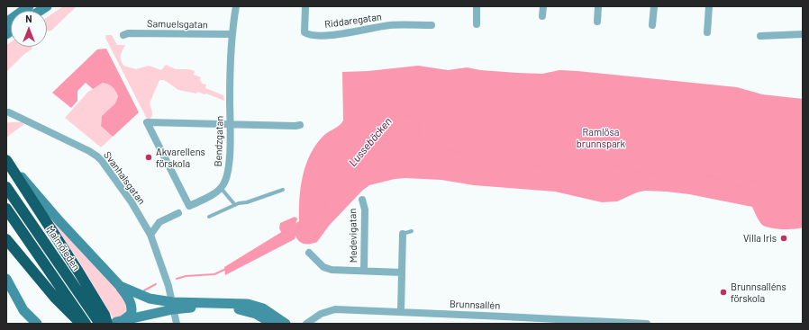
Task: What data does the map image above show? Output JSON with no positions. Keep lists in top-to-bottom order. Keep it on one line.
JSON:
{"streets":{"highway":["Malmöleden"],"street":["Riddaregatan","Samuelsgatan","Bendzgatan","Svanhalsgatan","Medevigatan","Brunnsallén"]},"crossings":[["Samuelsgatan","Bendzgatan"]],"water":["Lussebäcken"],"parks":["Ramlösa brunnspark"],"places":["Akvarellens förskola","Villa Iris","Brunnsalléns förskola"],"north":"top"}
